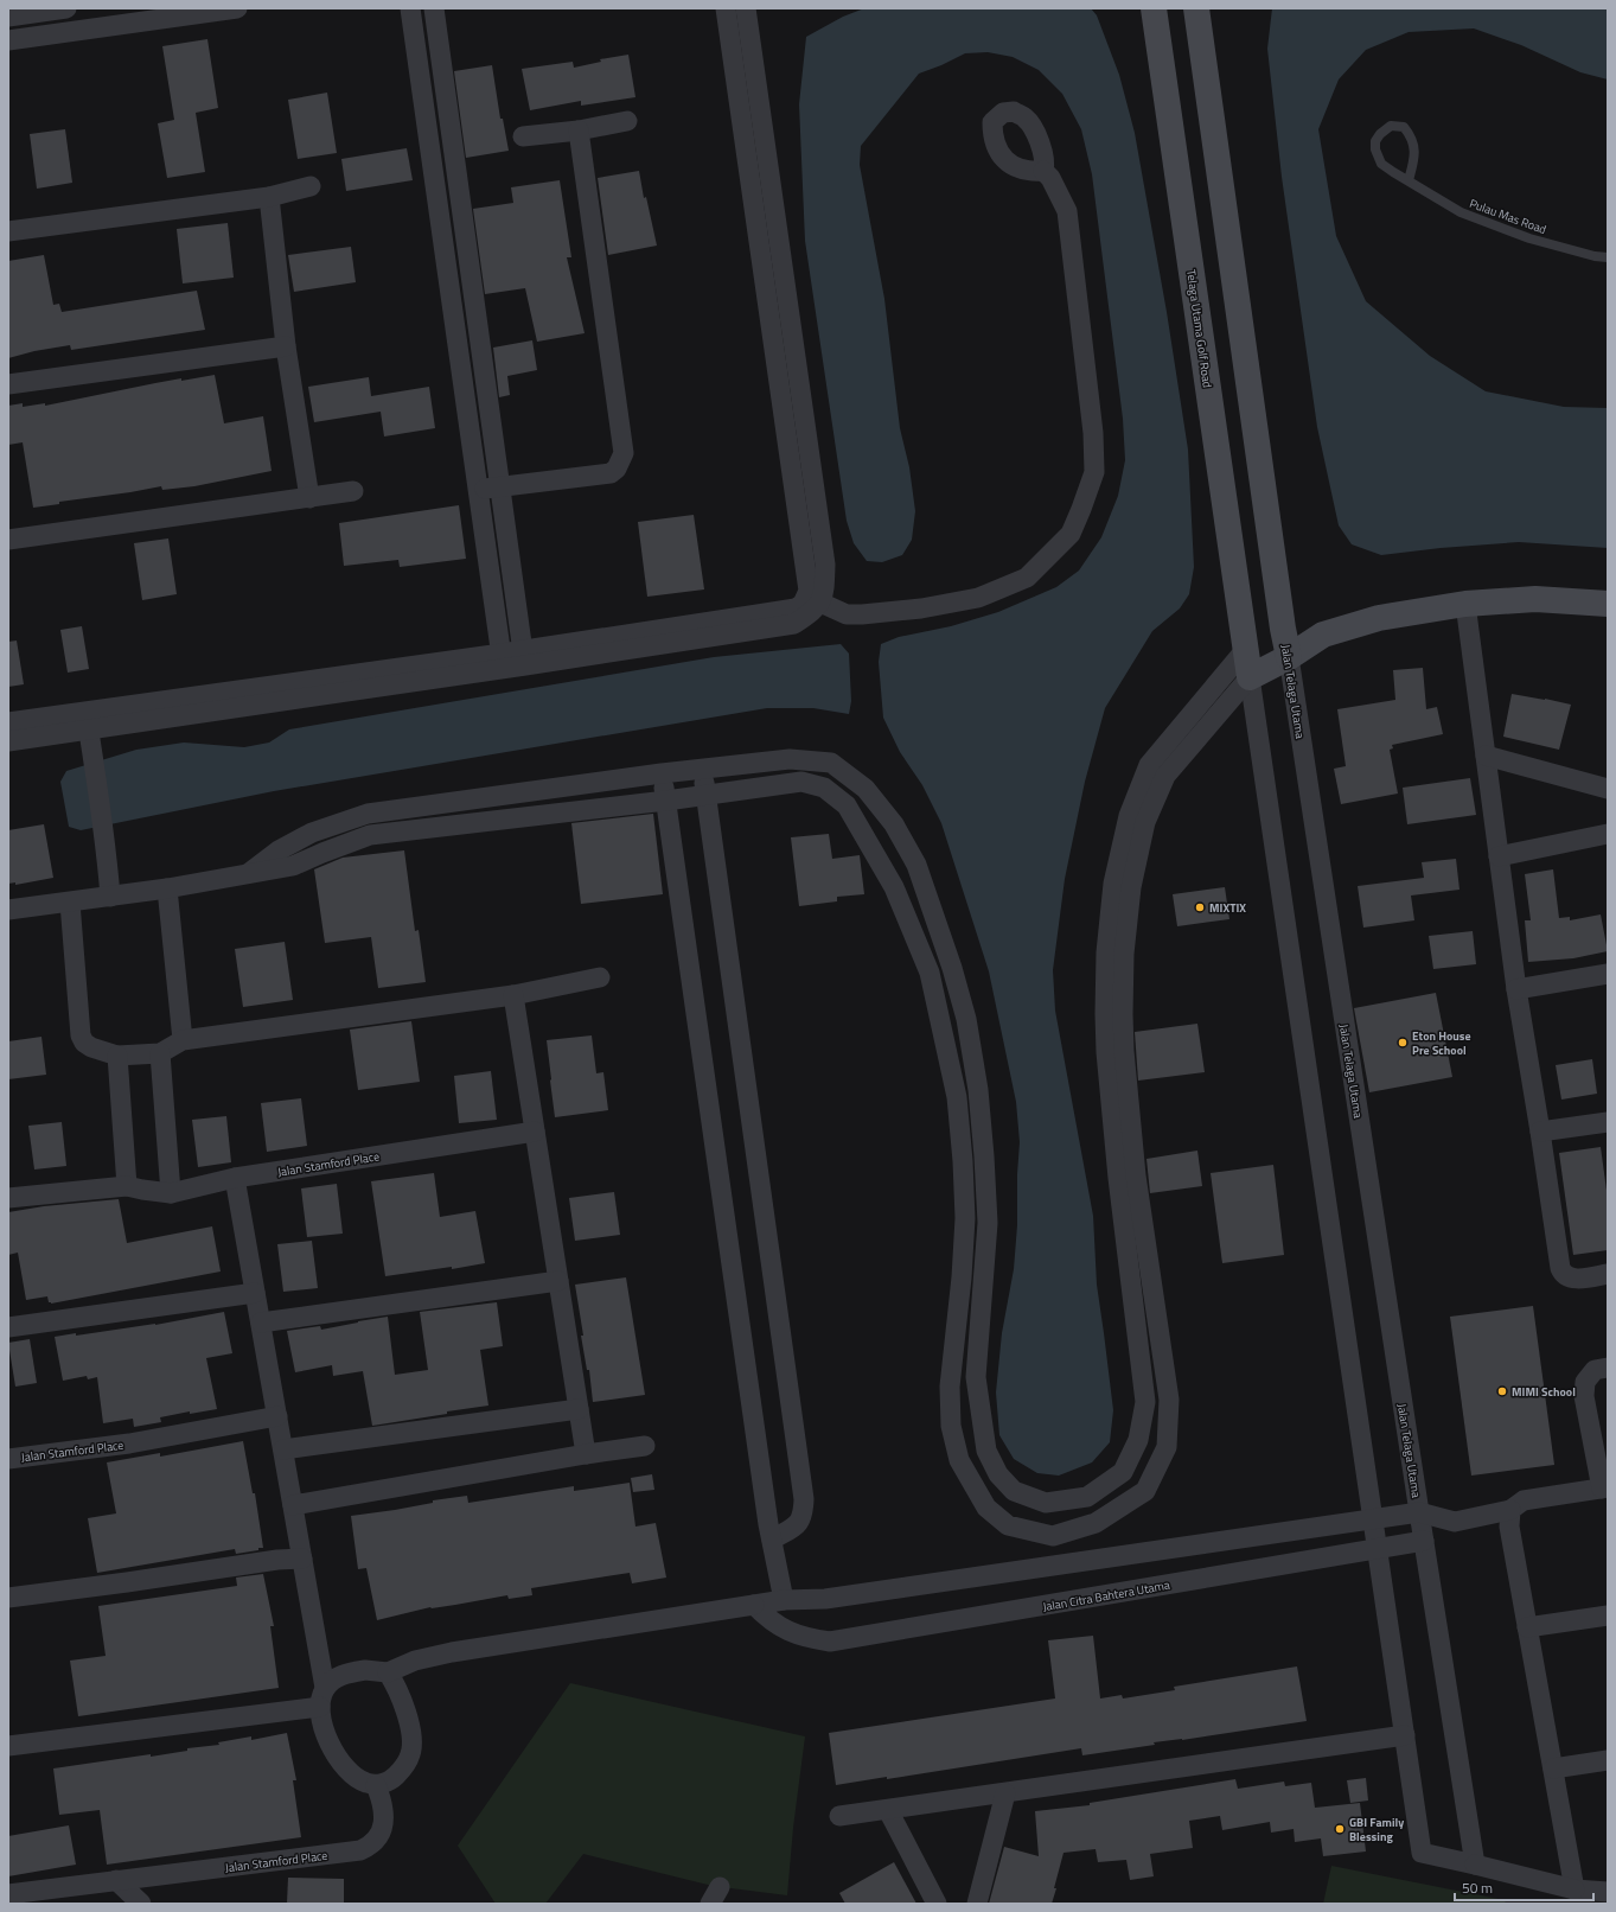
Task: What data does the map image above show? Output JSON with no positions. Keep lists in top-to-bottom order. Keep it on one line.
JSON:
{"streets":{"main road":["Telaga Utama Golf Road","Jalan Telaga Utama"],"street":["Jalan Stamford Place","Jalan Citra Bahtera Utama"],"lane":["Pulau Mas Road"]},"crossings":[["Jalan Telaga Utama","Jalan Citra Bahtera Utama"]],"places":["MIXTIX","Eton House Pre School","MIMI School","GBI Family Blessing"],"scale_bar":"50 m"}
